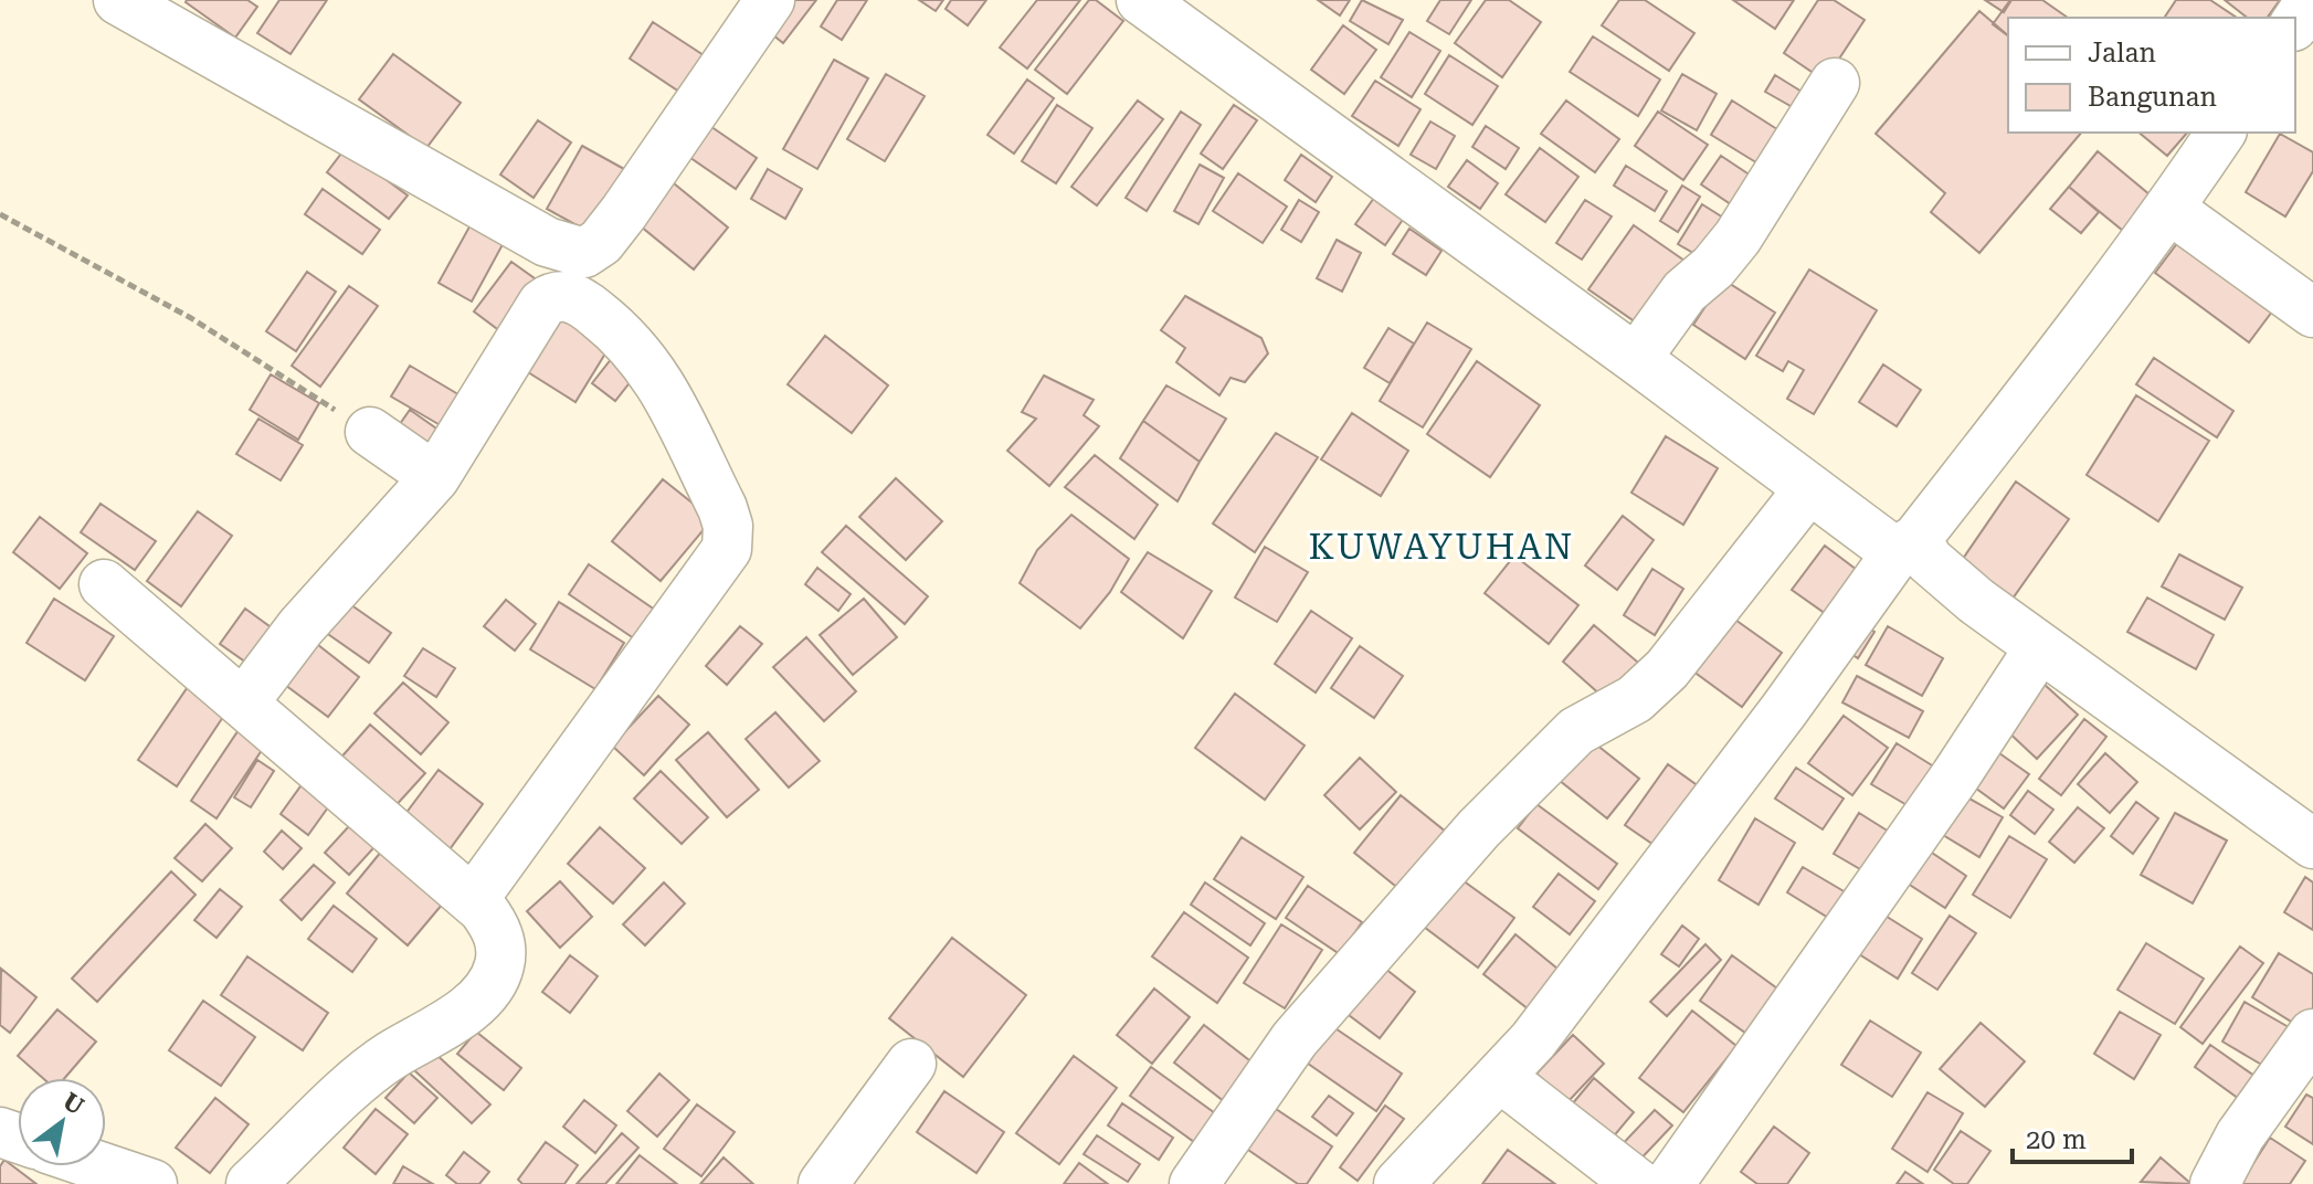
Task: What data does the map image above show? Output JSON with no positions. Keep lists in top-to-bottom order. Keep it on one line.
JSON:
{"districts":["KUWAYUHAN"],"legend":["Jalan","Bangunan"],"scale_bar":"20 m","north":"top right"}
